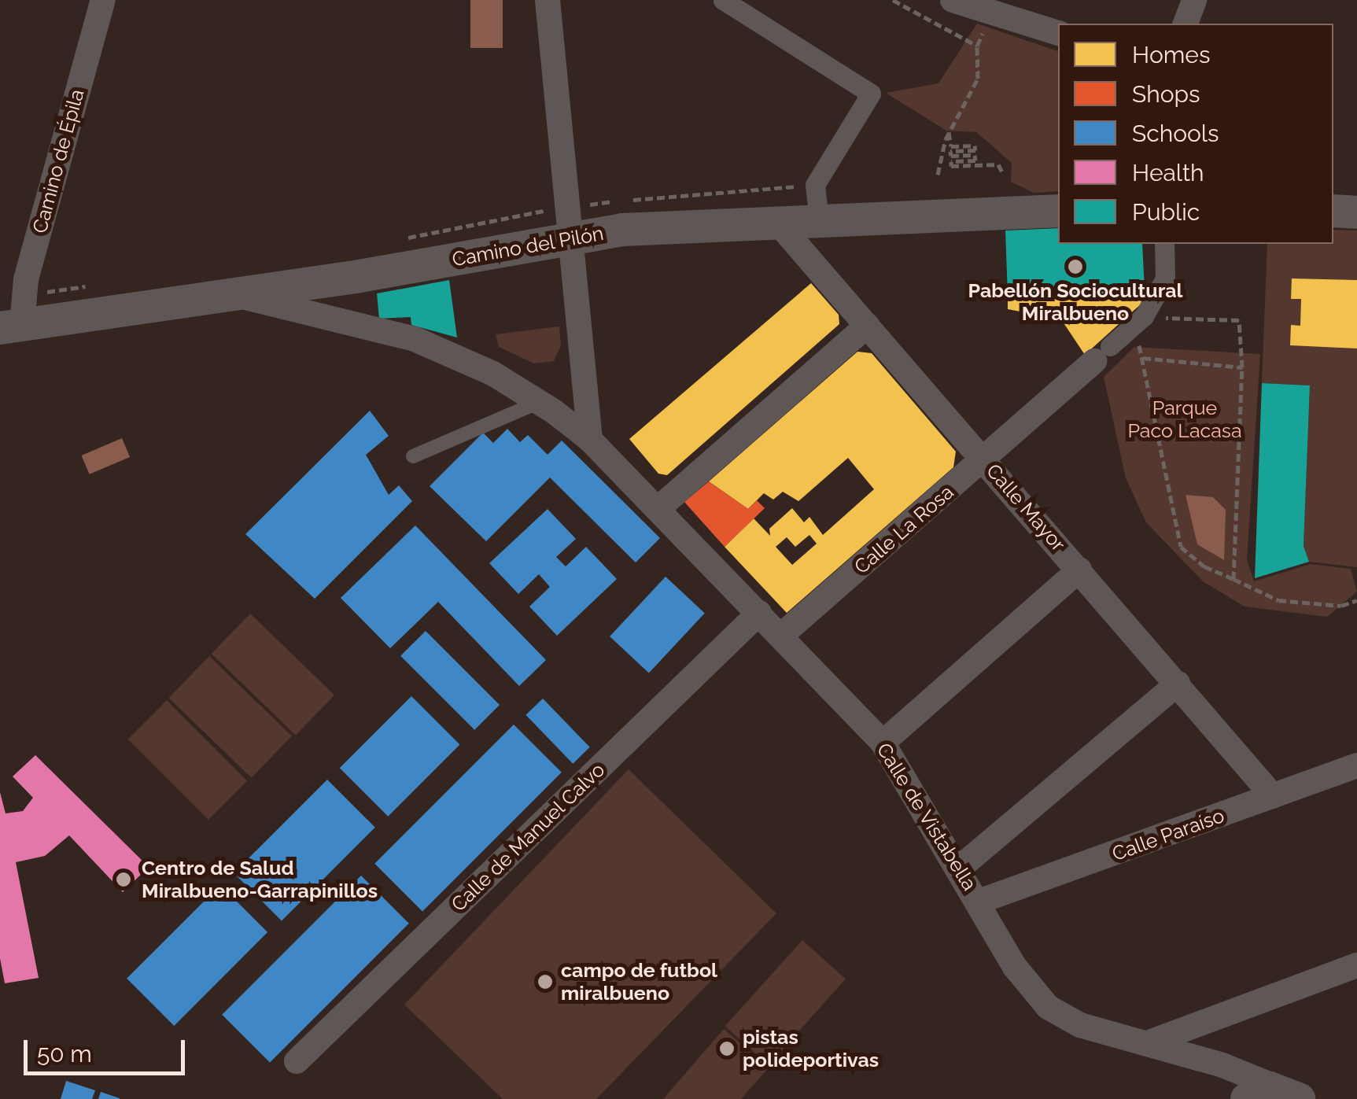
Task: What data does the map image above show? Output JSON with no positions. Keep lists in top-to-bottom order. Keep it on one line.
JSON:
{"streets":{"street":["Camino de Épila","Camino del Pilón","Calle Mayor","Calle La Rosa","Calle de Vistabella","Calle Paraíso","Calle de Manuel Calvo"]},"crossings":[["Camino de Épila","Camino del Pilón"],["Camino del Pilón","Calle Mayor"],["Camino del Pilón","Calle de Vistabella"],["Calle Mayor","Calle La Rosa"],["Calle Mayor","Calle Paraíso"],["Calle La Rosa","Calle de Vistabella"],["Calle de Vistabella","Calle Paraíso"],["Calle de Vistabella","Calle de Manuel Calvo"]],"parks":["Parque Paco Lacasa"],"places":["Pabellón Sociocultural Miralbueno","Centro de Salud Miralbueno-Garrapinillos","campo de futbol miralbueno","pistas polideportivas"],"legend":["Homes","Shops","Schools","Health","Public"],"scale_bar":"50 m"}
